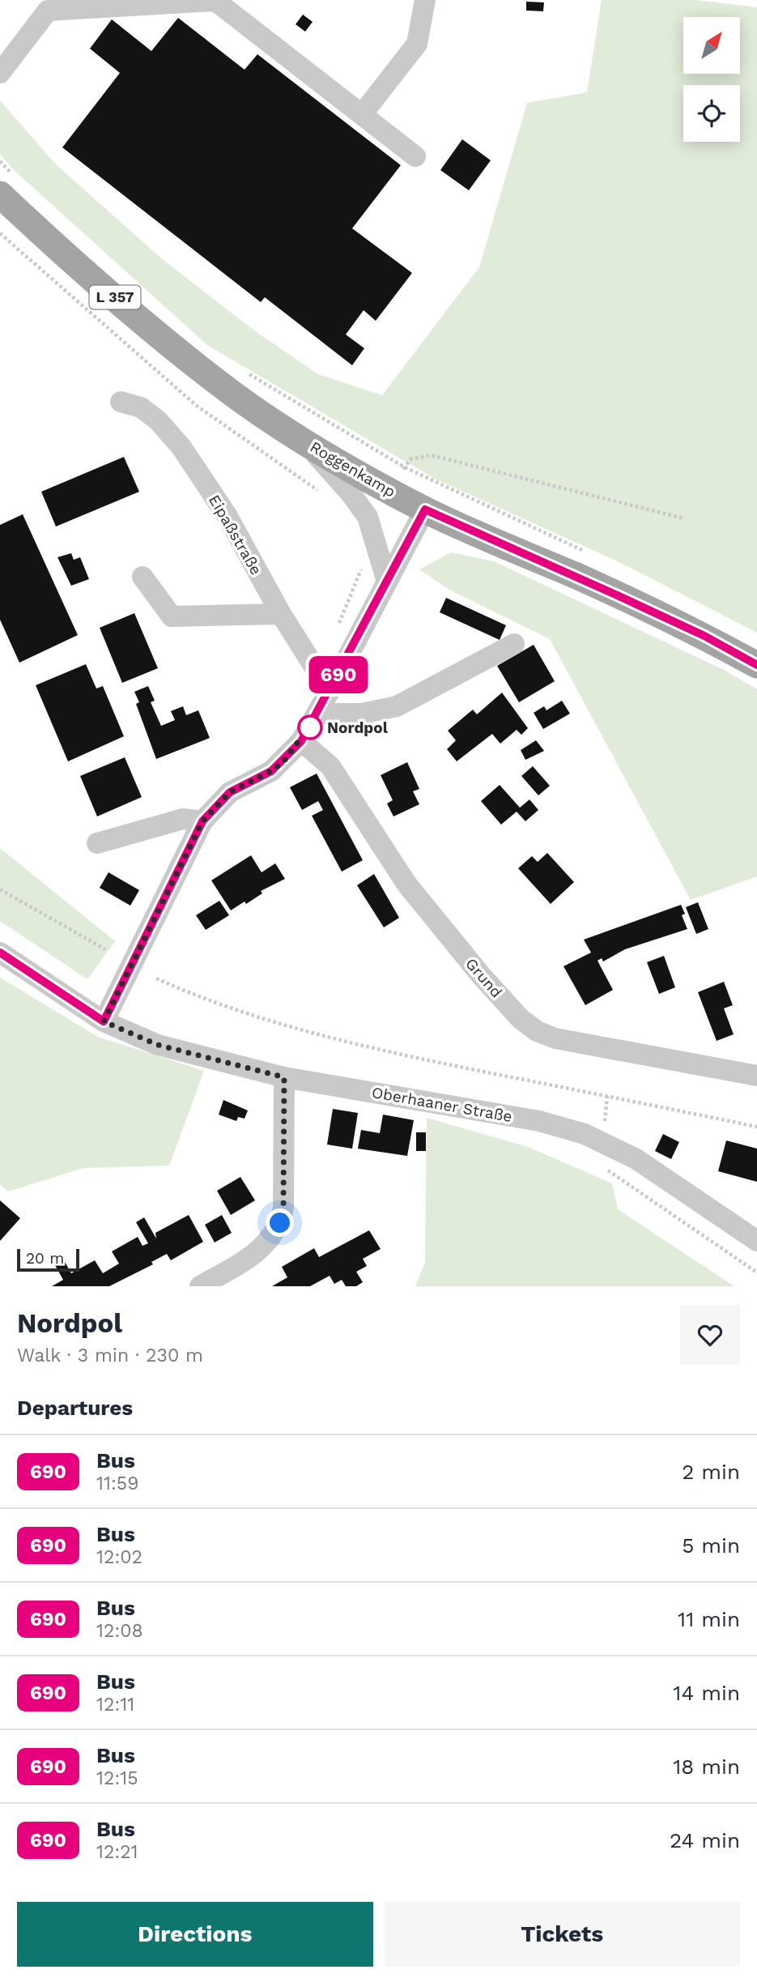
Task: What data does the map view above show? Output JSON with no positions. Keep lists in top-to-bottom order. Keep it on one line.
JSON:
{"streets":{"main road":["L 357","Roggenkamp"],"street":["Eipaßstraße","Grund","Oberhaaner Straße"]},"places":["Nordpol"],"lines":["bus line 690"],"scale_bar":"20 m","north":"top right","page":{"on_map":"690","scale":"20 m","heading":[["Nordpol","Walk · 3 min · 230 m"],"Departures"],"list":[{"mark":"690","name":"Bus","note":"11:59","value":"2 min"},{"mark":"690","name":"Bus","note":"12:02","value":"5 min"},{"mark":"690","name":"Bus","note":"12:08","value":"11 min"},{"mark":"690","name":"Bus","note":"12:11","value":"14 min"},{"mark":"690","name":"Bus","note":"12:15","value":"18 min"},{"mark":"690","name":"Bus","note":"12:21","value":"24 min"}],"buttons":["Directions","Tickets"]}}
